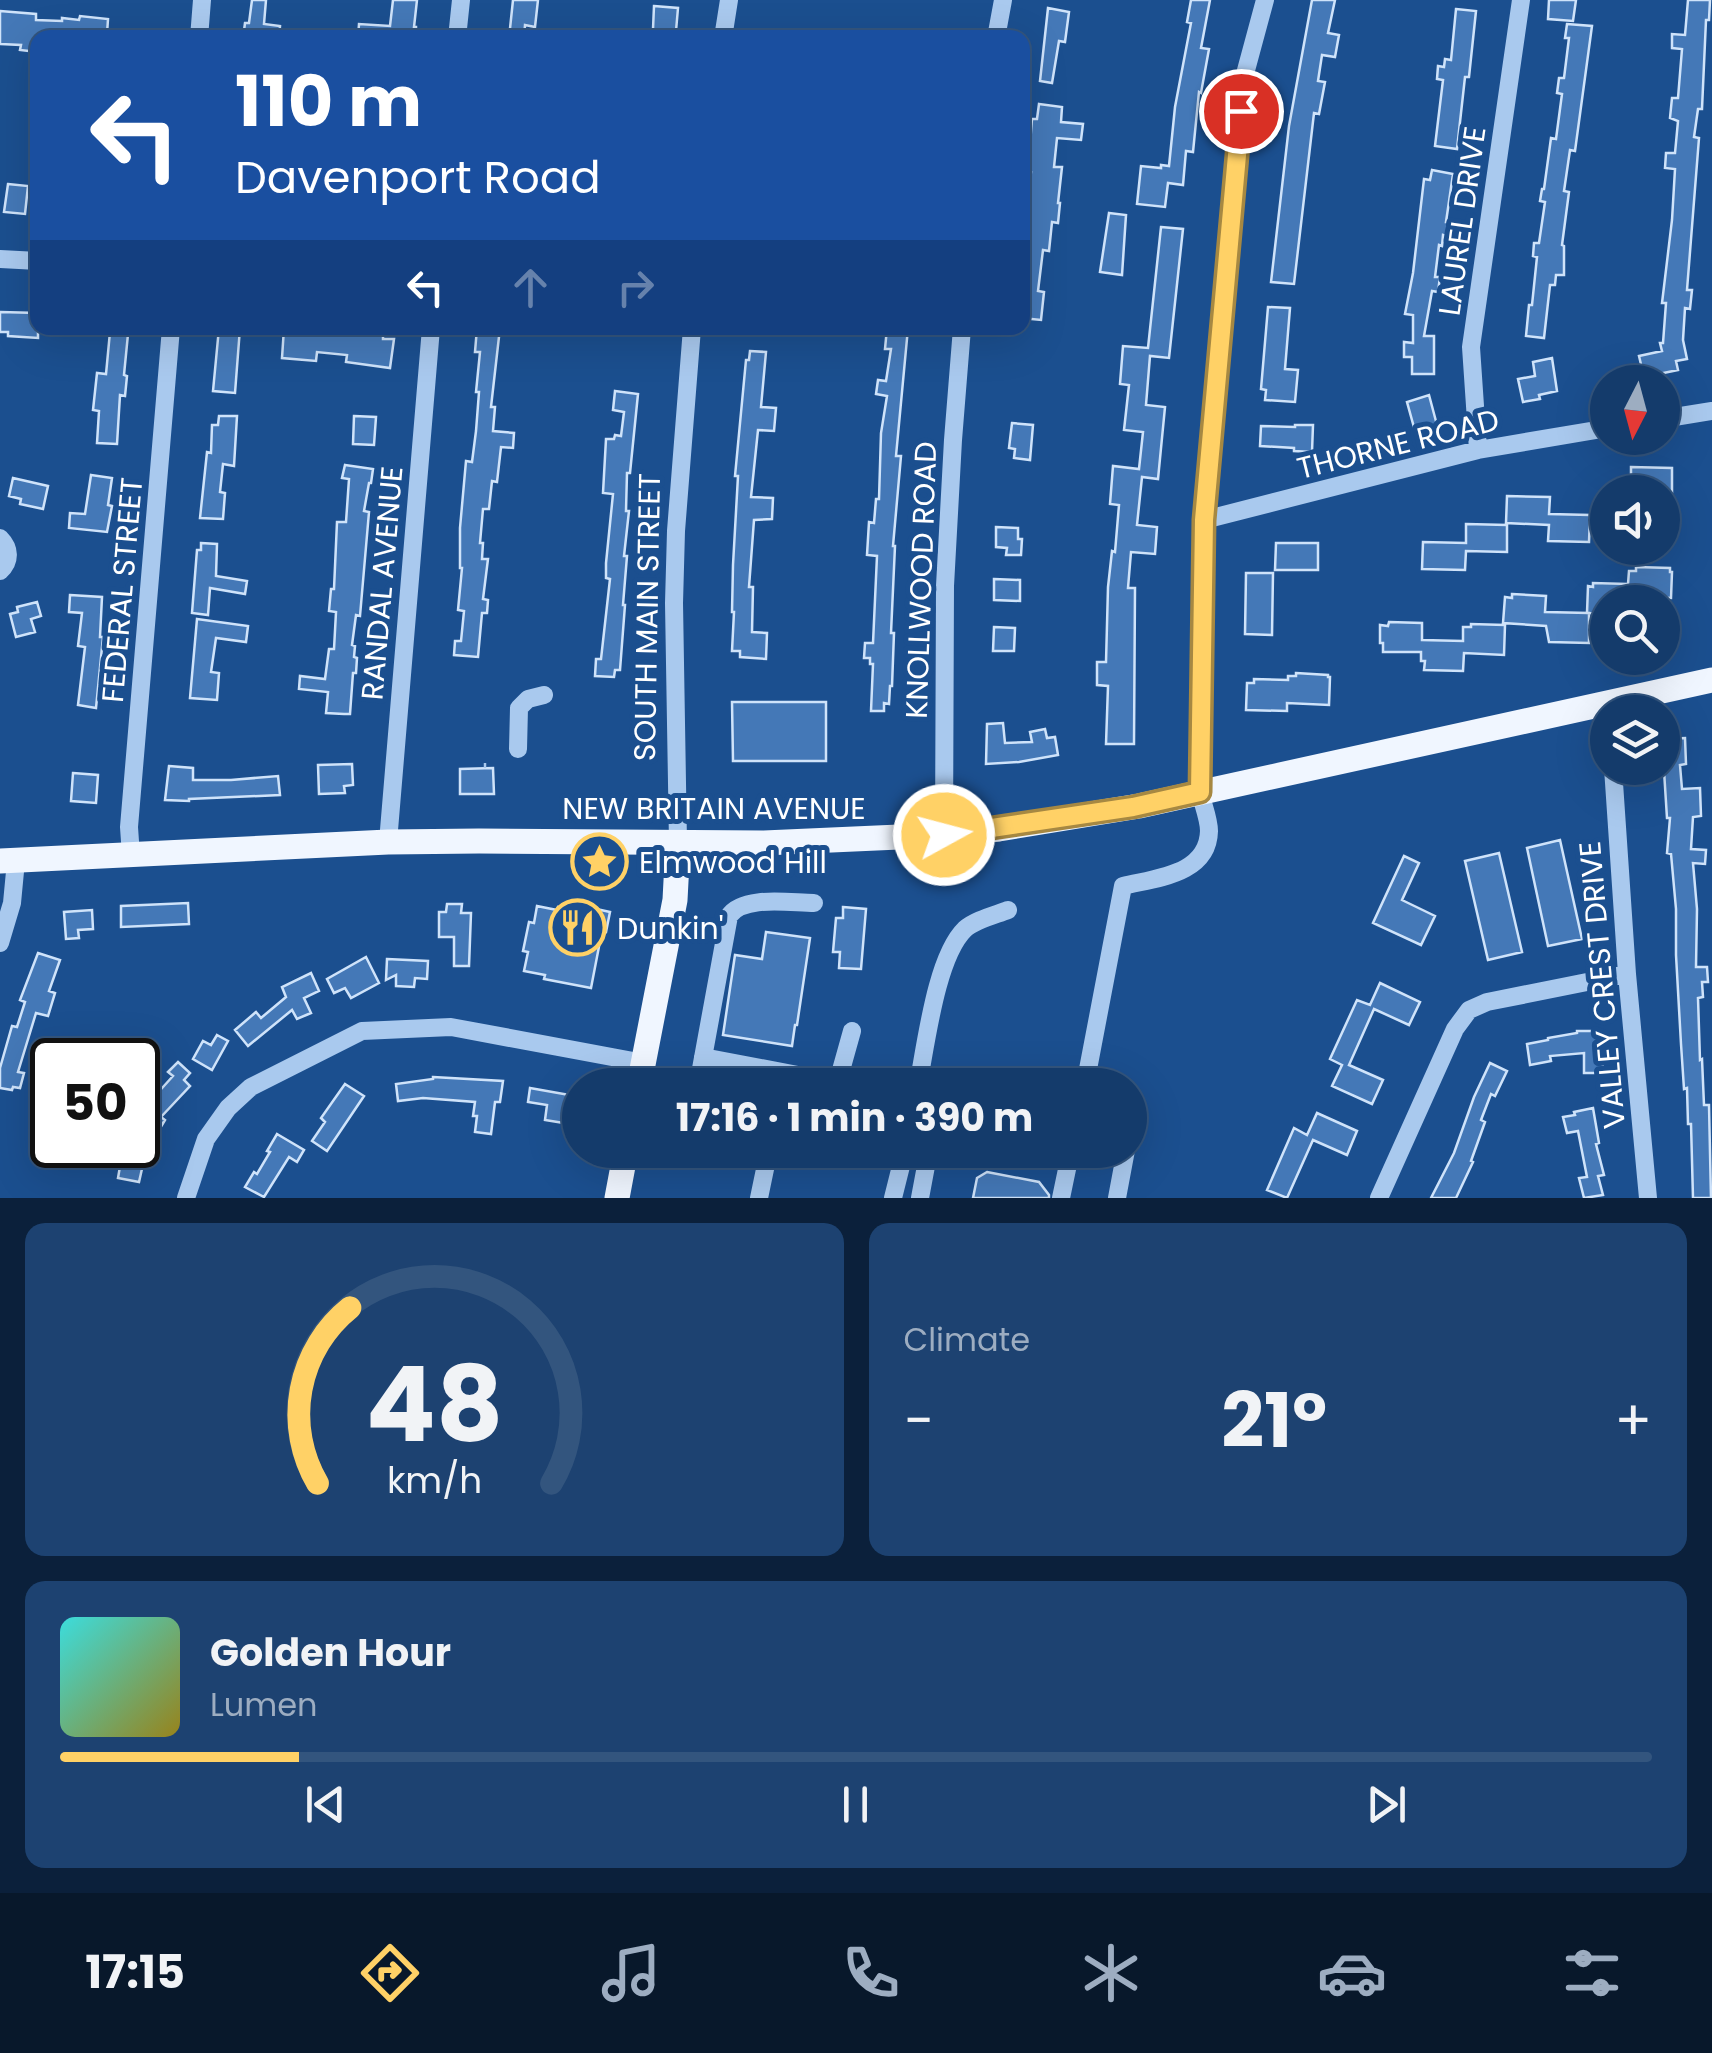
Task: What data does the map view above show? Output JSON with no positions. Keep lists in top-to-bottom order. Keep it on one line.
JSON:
{"streets":{"main road":["SOUTH MAIN STREET","NEW BRITAIN AVENUE"],"street":["LAUREL DRIVE","THORNE ROAD","KNOLLWOOD ROAD","RANDAL AVENUE","FEDERAL STREET","VALLEY CREST DRIVE"]},"crossings":[["LAUREL DRIVE","THORNE ROAD"],["KNOLLWOOD ROAD","NEW BRITAIN AVENUE"],["RANDAL AVENUE","NEW BRITAIN AVENUE"],["FEDERAL STREET","NEW BRITAIN AVENUE"],["SOUTH MAIN STREET","NEW BRITAIN AVENUE"]],"places":{"place":["Elmwood Hill"],"restaurant":["Dunkin'"]},"north":"bottom","page":{"turn":["110 m","Davenport Road"],"limit":"50","trip":"17:16 · 1 min · 390 m","tile":"Climate","heat":["−","21°","+"],"song":["Golden Hour","Lumen"],"tabs":"17:15","gauge":["48","km/h"]}}
